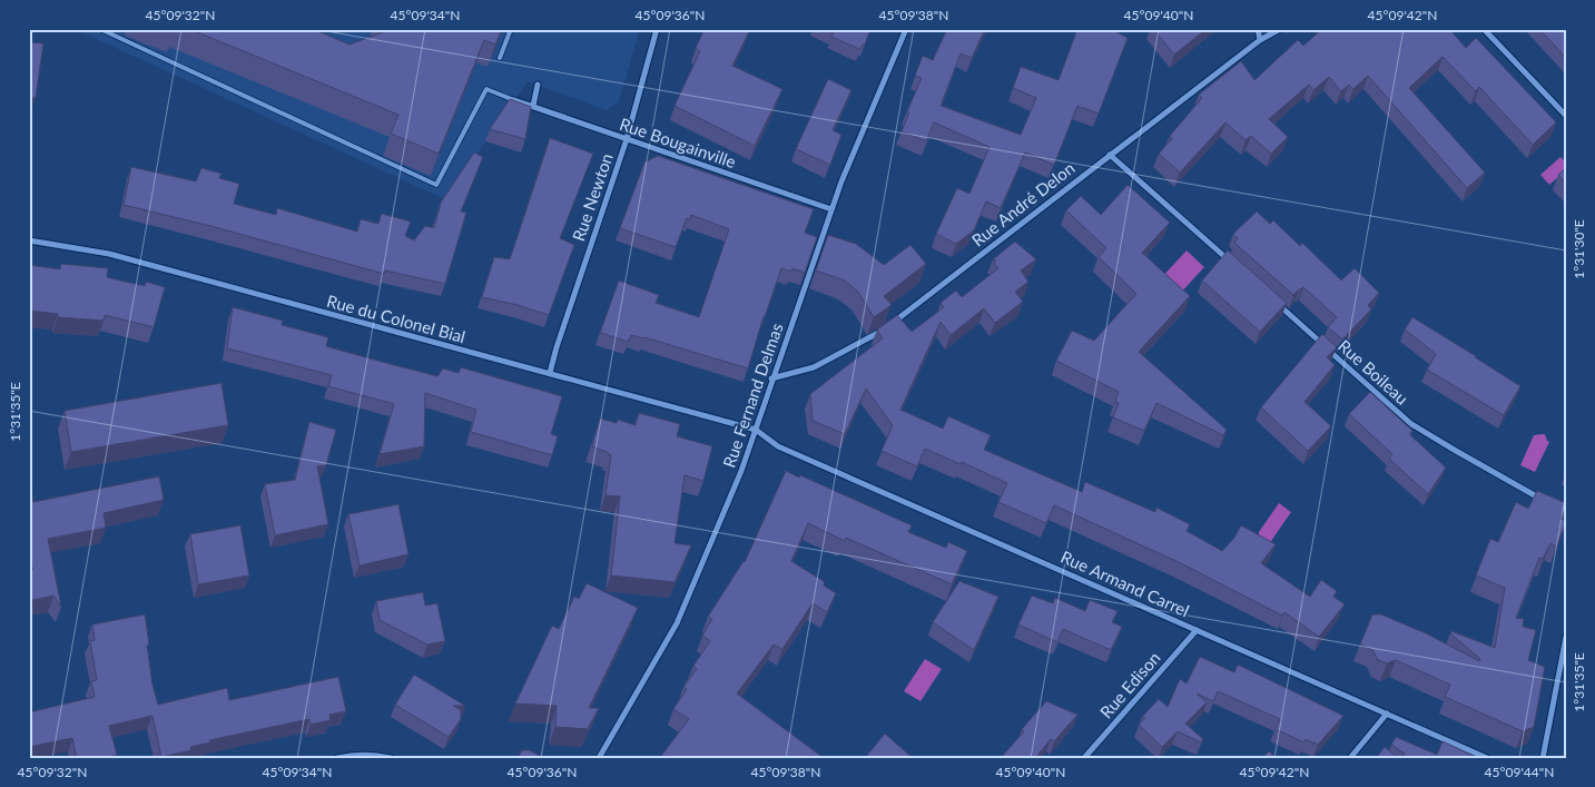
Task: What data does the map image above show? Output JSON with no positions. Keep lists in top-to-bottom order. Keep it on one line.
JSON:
{"streets":{"street":["Rue Bougainville","Rue Newton","Rue André Delon","Rue du Colonel Bial","Rue Boileau","Rue Fernand Delmas","Rue Armand Carrel","Rue Edison"]},"crossings":[["Rue Bougainville","Rue Newton"],["Rue Bougainville","Rue Fernand Delmas"],["Rue Newton","Rue du Colonel Bial"],["Rue André Delon","Rue Fernand Delmas"],["Rue du Colonel Bial","Rue Fernand Delmas"],["Rue du Colonel Bial","Rue Armand Carrel"],["Rue Fernand Delmas","Rue Armand Carrel"],["Rue Armand Carrel","Rue Edison"]],"coordinates":["45°09'32\"N","45°09'34\"N","45°09'36\"N","45°09'38\"N","45°09'40\"N","45°09'42\"N","1°31'30\"E","1°31'35\"E","45°09'44\"N"]}
